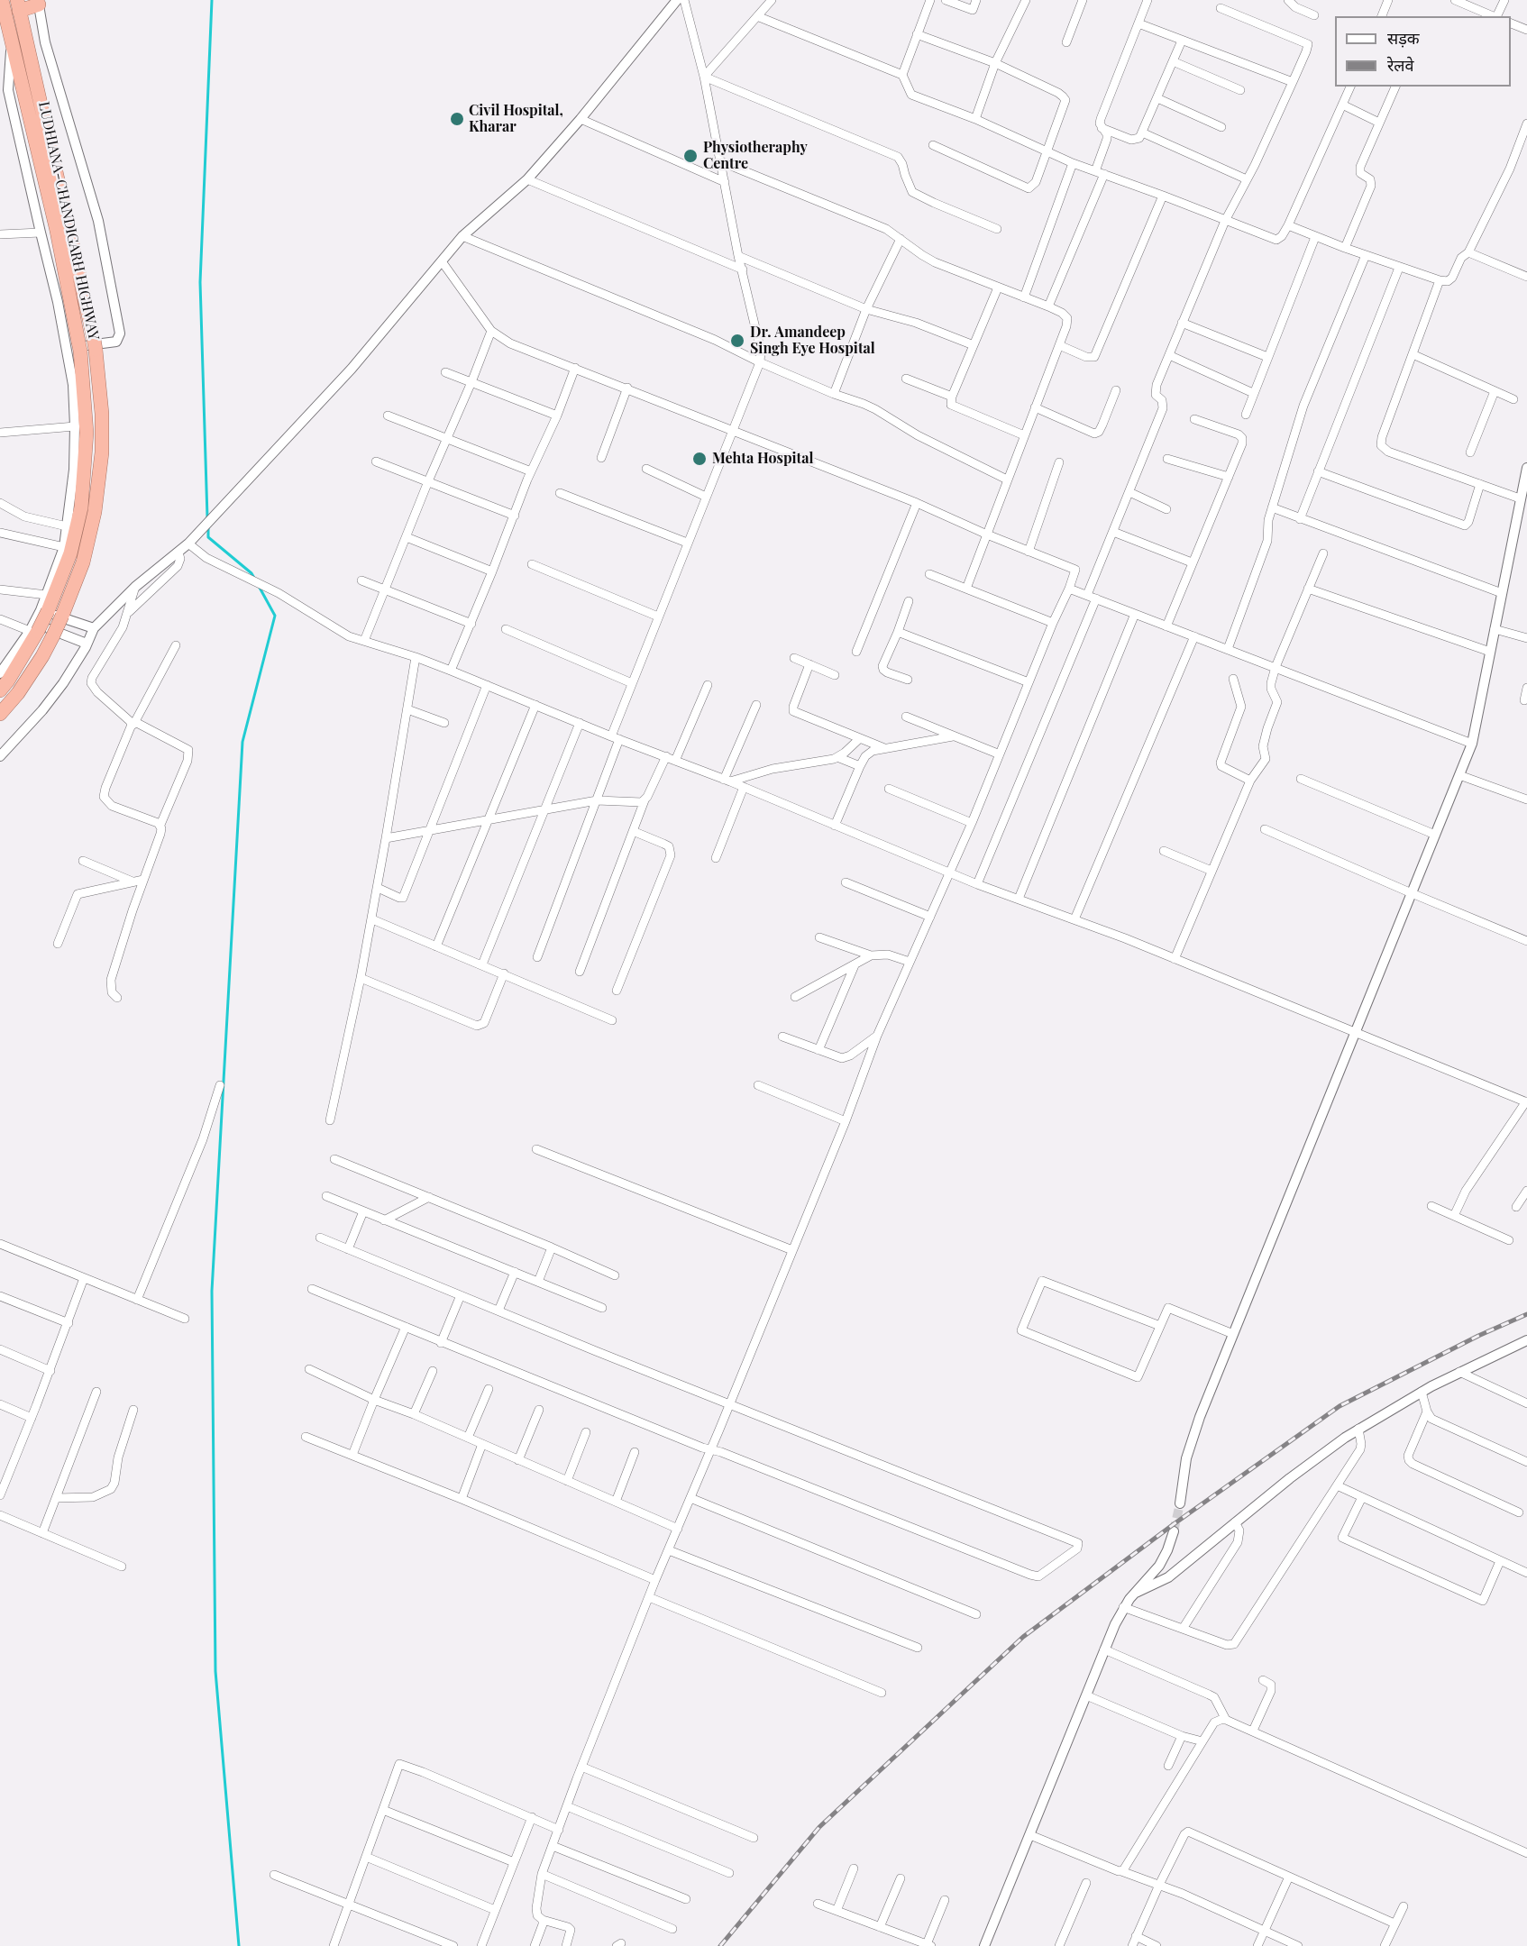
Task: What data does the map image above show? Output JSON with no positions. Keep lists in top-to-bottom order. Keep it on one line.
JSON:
{"streets":{"highway":["LUDHIANA-CHANDIGARH HIGHWAY"]},"places":["Civil Hospital, Kharar","Physiotheraphy Centre","Dr. Amandeep Singh Eye Hospital","Mehta Hospital"],"legend":["सड़क","रेलवे"]}
